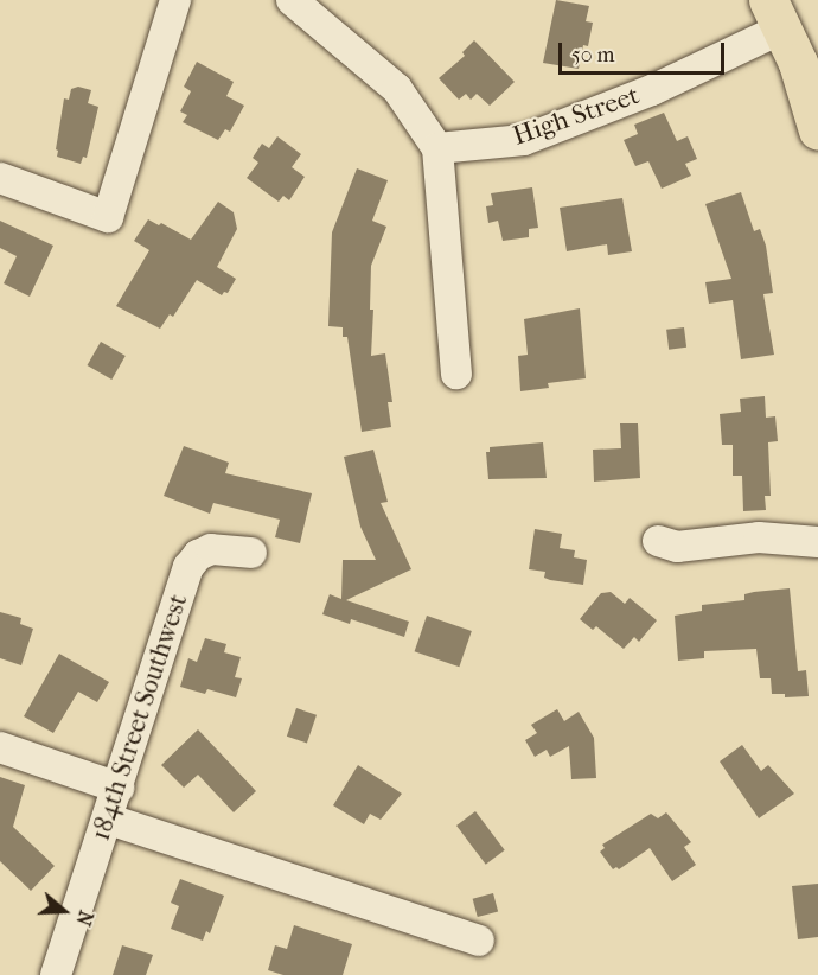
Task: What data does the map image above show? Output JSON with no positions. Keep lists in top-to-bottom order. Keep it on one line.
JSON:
{"streets":{"street":["High Street","184th Street Southwest"]},"scale_bar":"50 m","north":"right"}
